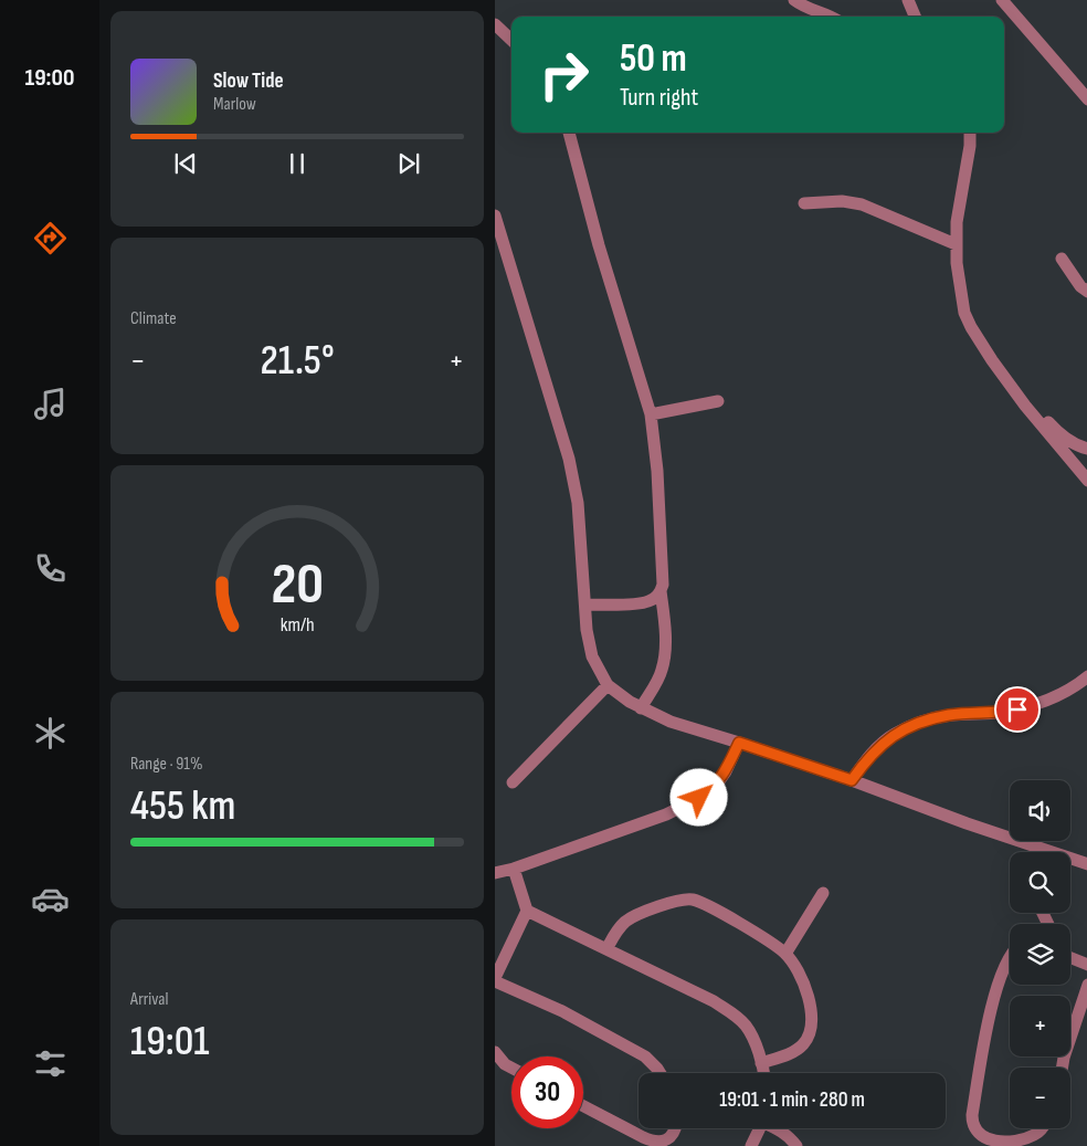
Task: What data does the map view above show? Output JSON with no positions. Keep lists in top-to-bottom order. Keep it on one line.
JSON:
{"page":{"tabs":"19:00","turn":["50 m","Turn right"],"song":["Slow Tide","Marlow"],"tile":["Climate",["Range · 91%","455 km"],["Arrival","19:01"]],"heat":["−","21.5°","+"],"map_buttons":["+","−"],"limit":"30","trip":"19:01 · 1 min · 280 m","gauge":["20","km/h"]}}
